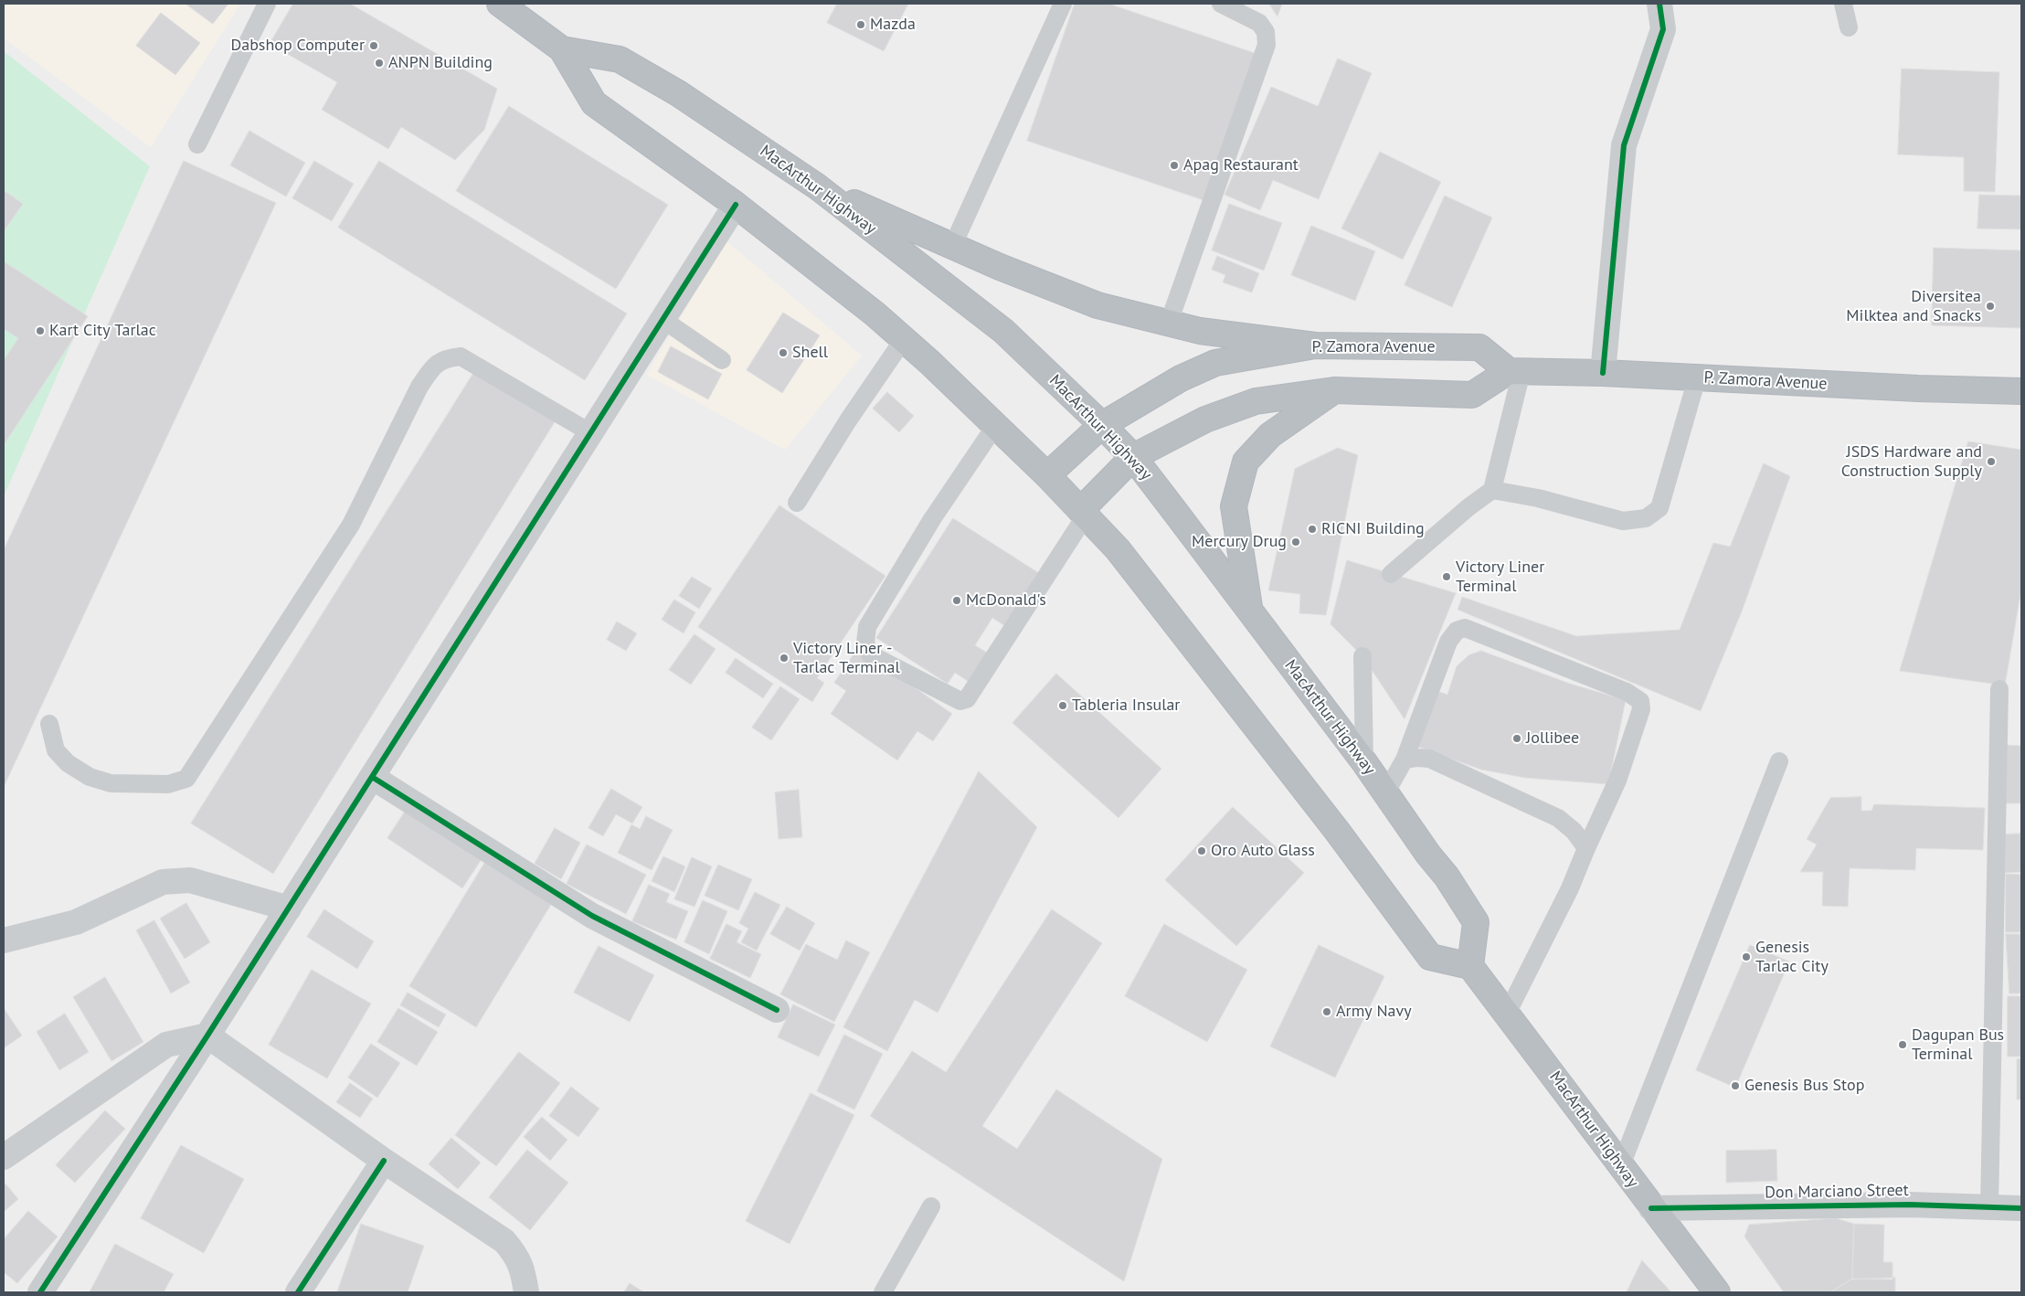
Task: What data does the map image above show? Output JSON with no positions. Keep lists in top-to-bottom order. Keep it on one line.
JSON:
{"streets":{"highway":["MacArthur Highway","P. Zamora Avenue"],"street":["Don Marciano Street"]},"crossings":[["MacArthur Highway","P. Zamora Avenue"],["MacArthur Highway","Don Marciano Street"]],"places":["Mazda","Dabshop Computer","ANPN Building","Apag Restaurant","Diversitea Milktea and Snacks","Kart City Tarlac","Shell","JSDS Hardware and Construction Supply","RICNI Building","Mercury Drug","Victory Liner Terminal","McDonald's","Victory Liner - Tarlac Terminal","Tableria Insular","Jollibee","Oro Auto Glass","Genesis Tarlac City","Army Navy","Dagupan Bus Terminal","Genesis Bus Stop"]}
